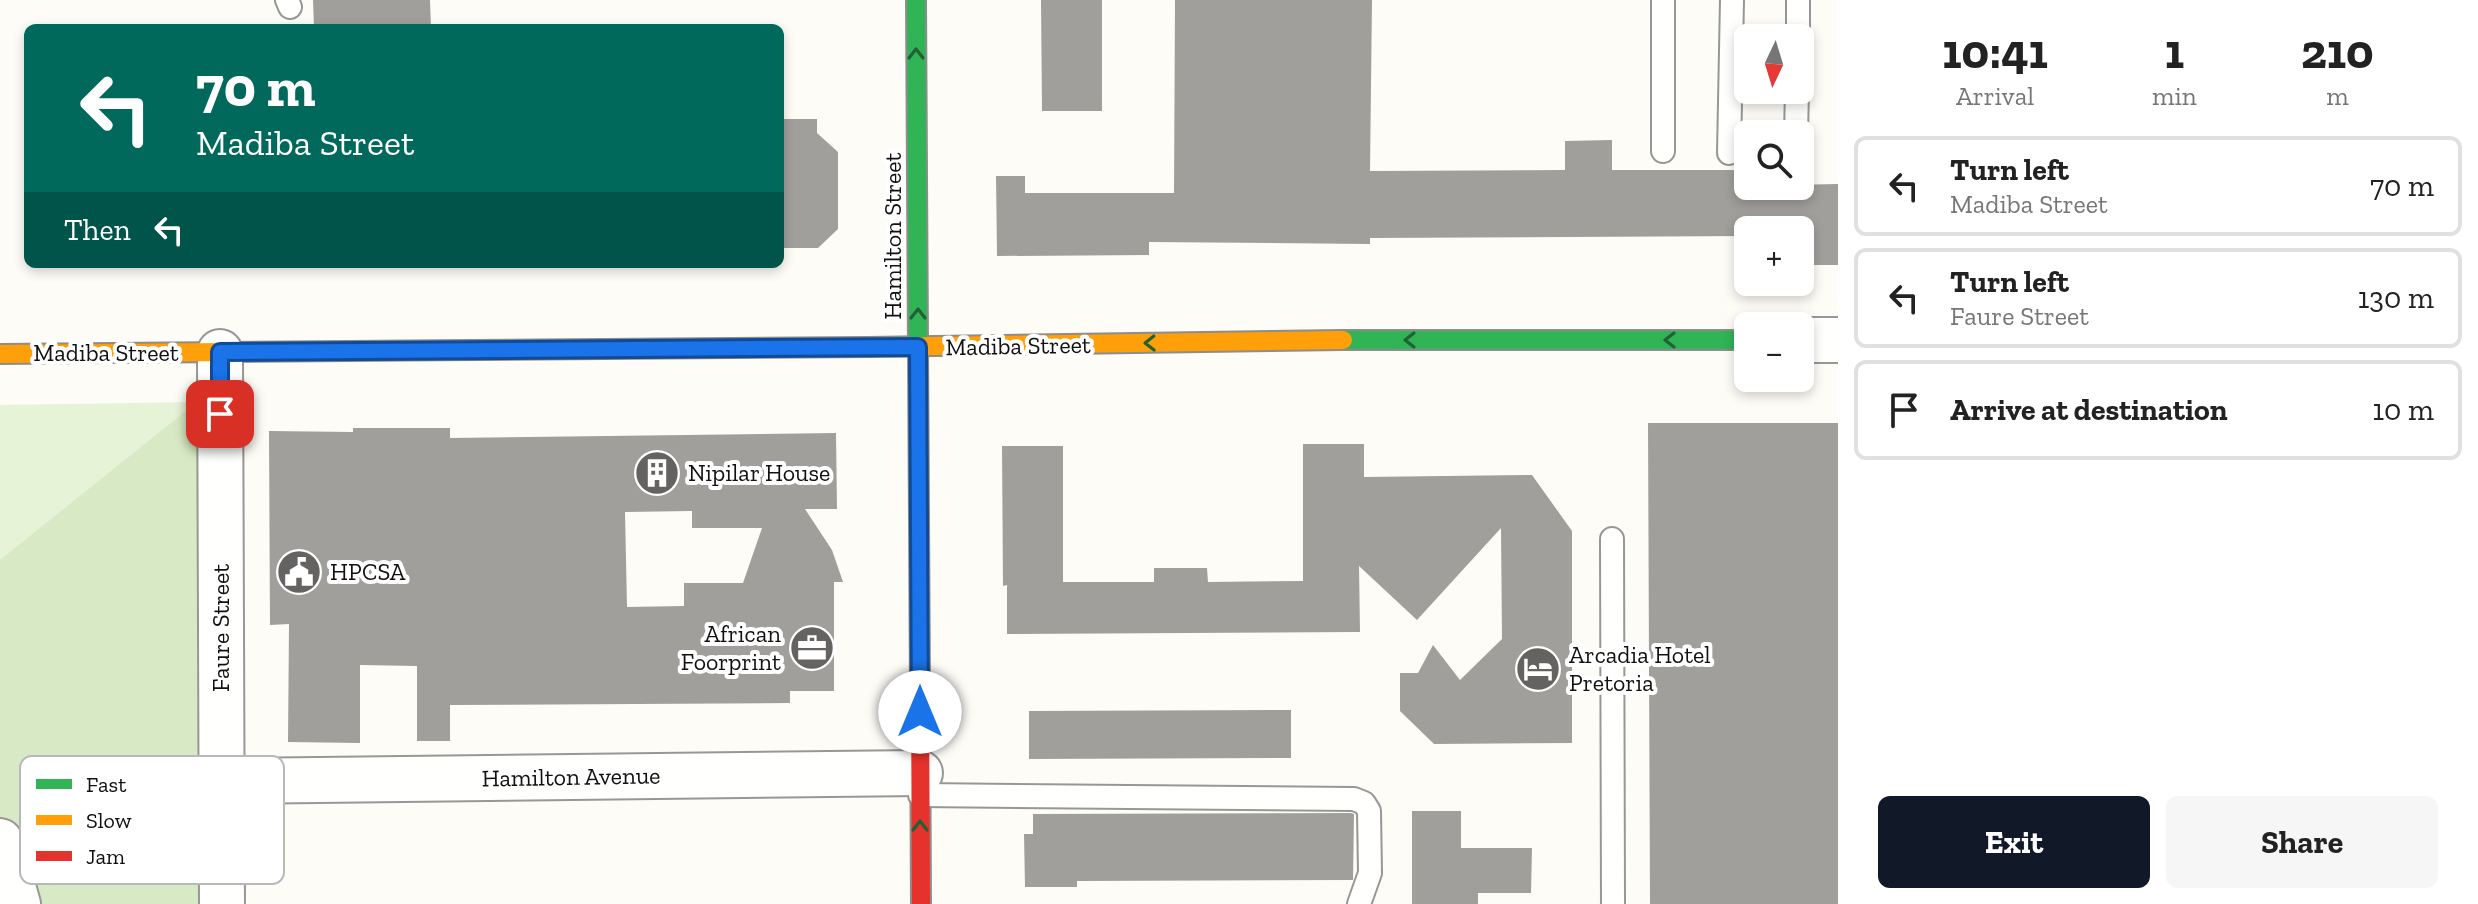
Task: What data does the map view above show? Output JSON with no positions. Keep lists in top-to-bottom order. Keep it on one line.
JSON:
{"streets":{"street":["Hamilton Street","Madiba Street","Faure Street","Hamilton Avenue"]},"crossings":[["Hamilton Street","Madiba Street"],["Hamilton Street","Hamilton Avenue"],["Madiba Street","Faure Street"]],"one_way":["Hamilton Street","Madiba Street"],"places":{"building":["Nipilar House"],"public building":["HPCSA"],"office":["African Foorprint"],"hotel":["Arcadia Hotel Pretoria"]},"legend":["Fast","Slow","Jam"],"north":"bottom","page":{"eta":["10:41","Arrival","1","min","210","m"],"map_buttons":["+","−"],"turn":["70 m","Madiba Street"],"list":[{"name":"Turn left","note":"Madiba Street","value":"70 m"},{"name":"Turn left","note":"Faure Street","value":"130 m"},{"name":"Arrive at destination","value":"10 m"}],"then":"Then","buttons":["Exit","Share"]}}
